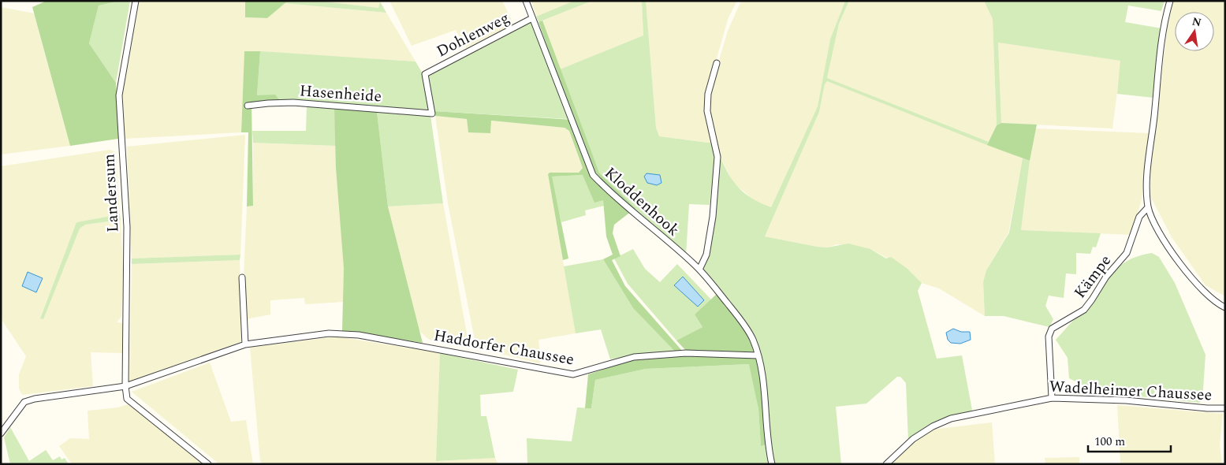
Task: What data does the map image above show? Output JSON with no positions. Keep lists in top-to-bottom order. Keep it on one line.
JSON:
{"streets":{"street":["Dohlenweg","Hasenheide","Landersum","Kloddenhook","Kämpe","Haddorfer Chaussee","Wadelheimer Chaussee"]},"crossings":[["Dohlenweg","Hasenheide"],["Dohlenweg","Kloddenhook"],["Kloddenhook","Haddorfer Chaussee"],["Kämpe","Wadelheimer Chaussee"]],"scale_bar":"100 m","north":"top"}
